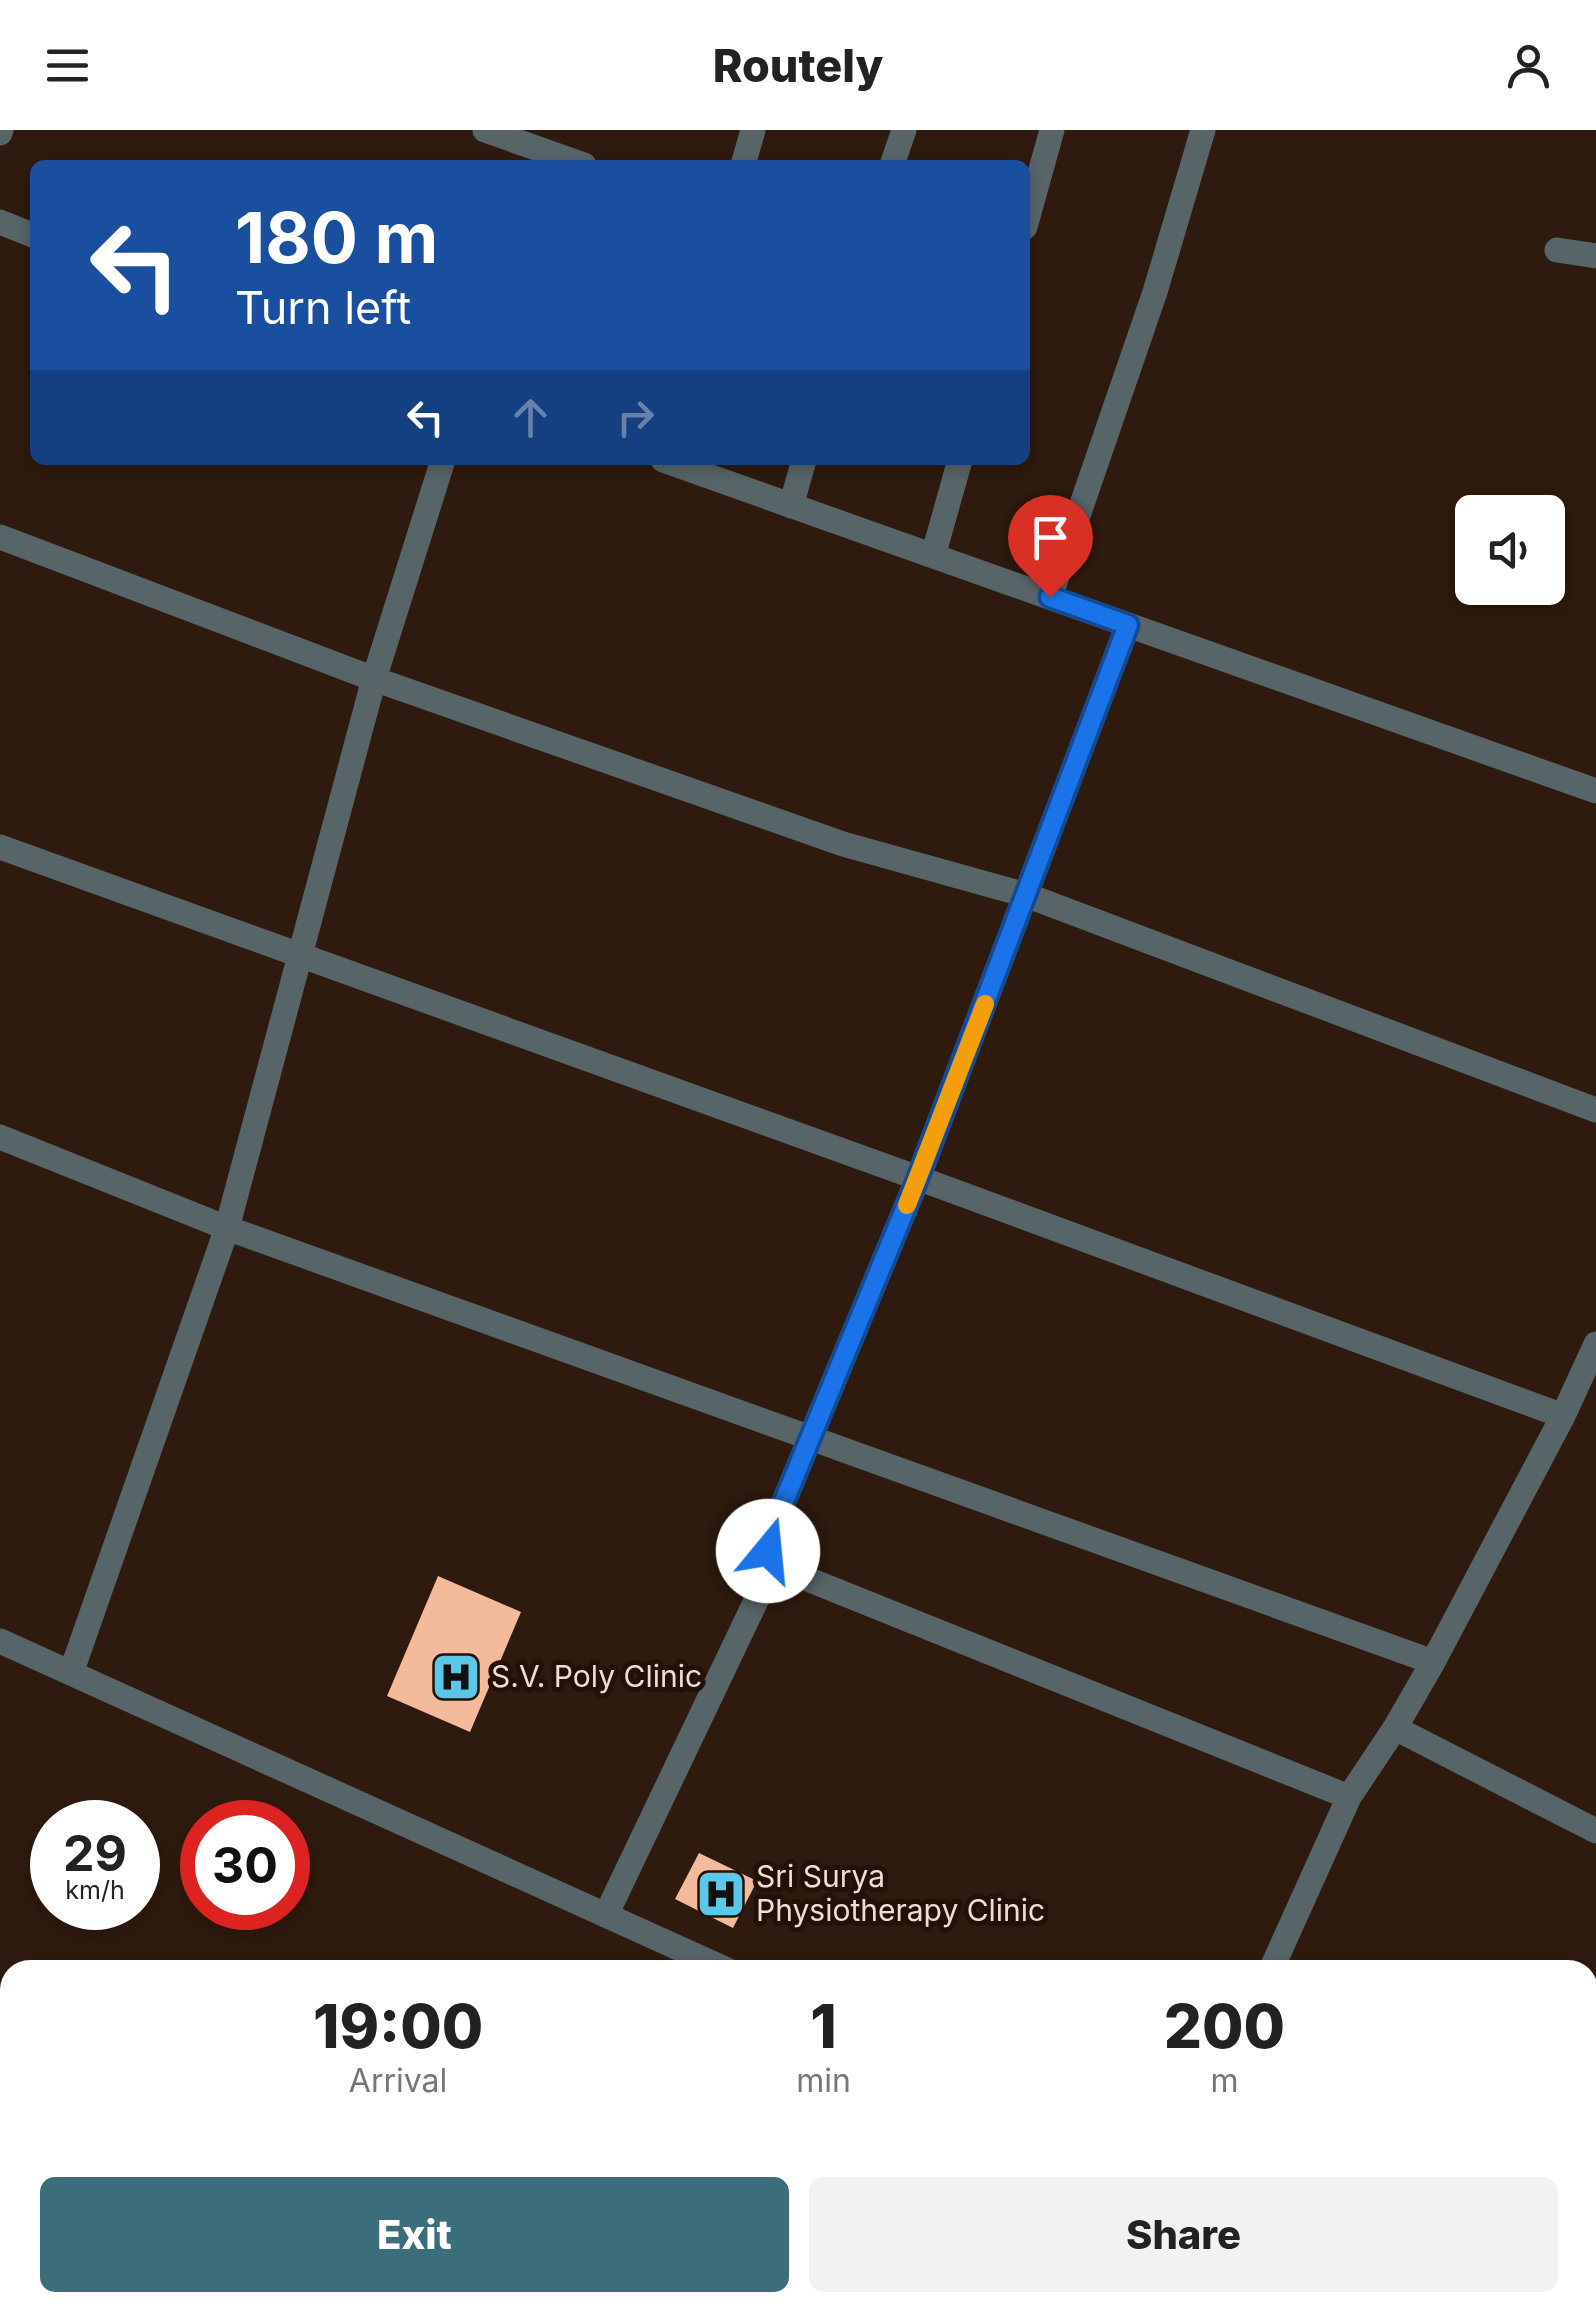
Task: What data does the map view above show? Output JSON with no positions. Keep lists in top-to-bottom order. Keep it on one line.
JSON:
{"places":{"hospital":["S.V. Poly Clinic","Sri Surya Physiotherapy Clinic"]},"page":{"header":"Routely","turn":["180 m","Turn left"],"speed":"29 km/h","limit":"30","eta":["19:00","Arrival","1","min","200","m"],"buttons":["Exit","Share"]}}
